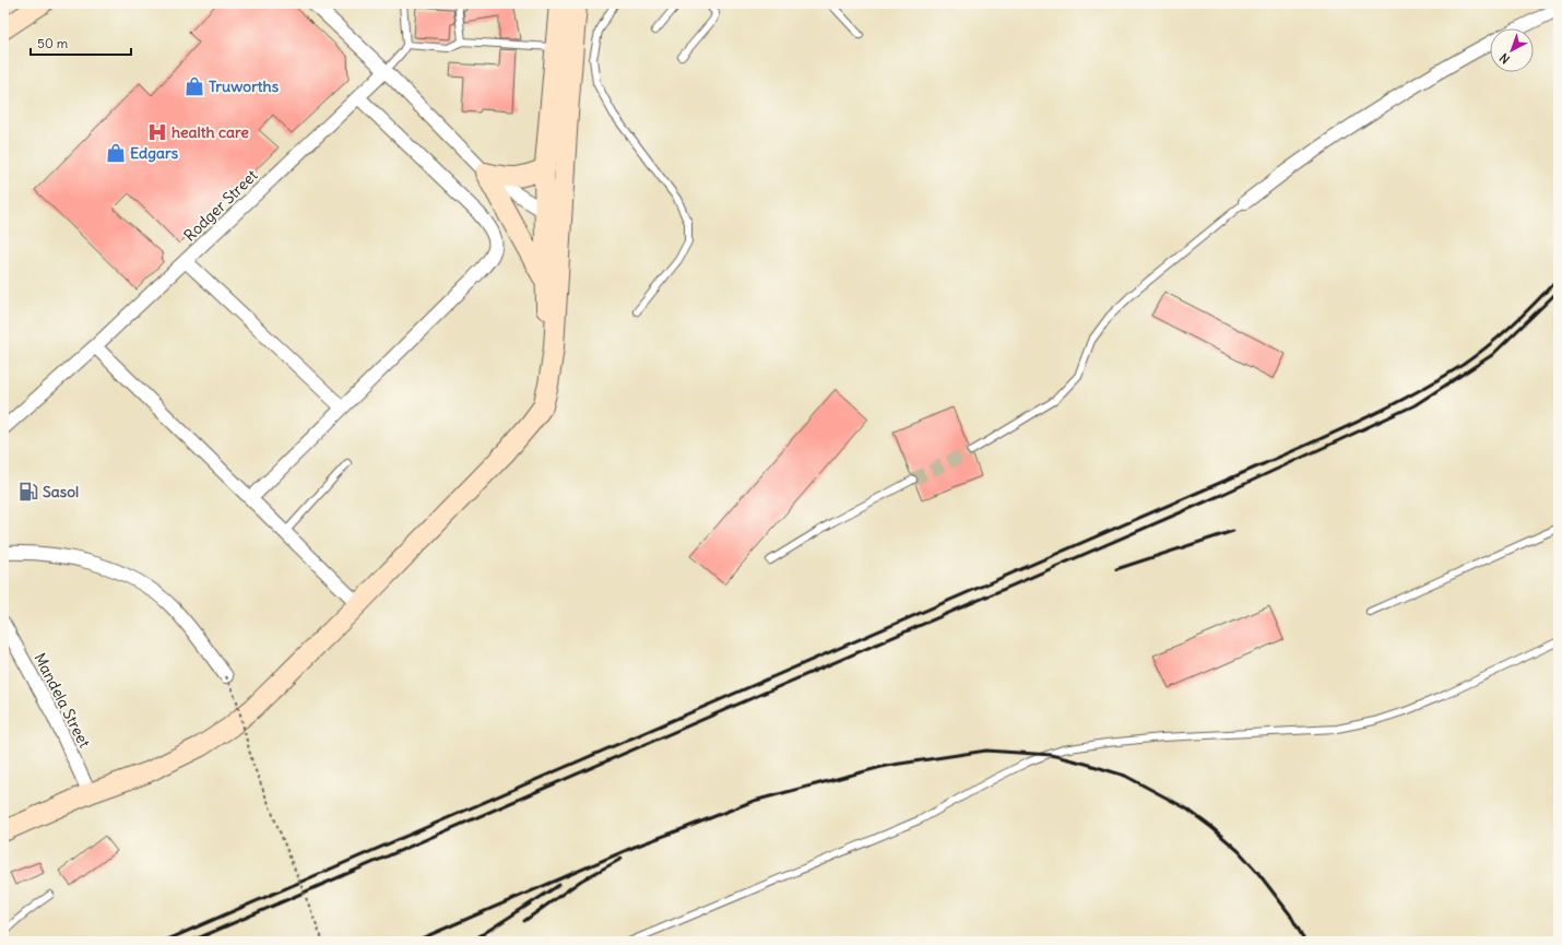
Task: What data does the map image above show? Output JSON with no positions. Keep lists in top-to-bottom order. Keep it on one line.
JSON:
{"streets":{"street":["Rodger Street","Mandela Street"]},"places":{"shop":["Truworths","Edgars"],"hospital":["health care"],"fuel station":["Sasol"]},"scale_bar":"50 m","north":"bottom left"}
